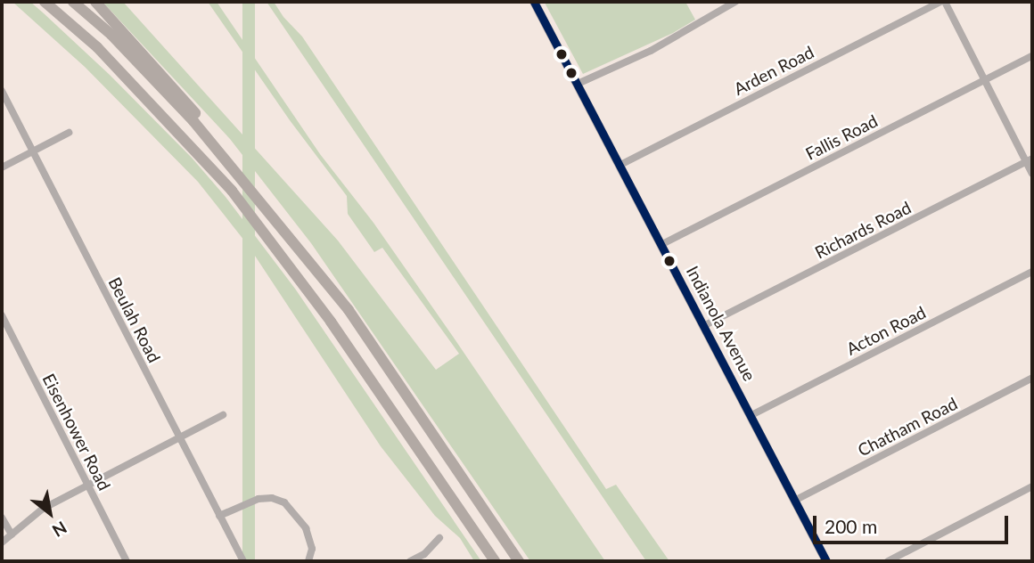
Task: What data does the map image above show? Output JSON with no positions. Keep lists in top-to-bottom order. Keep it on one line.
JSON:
{"streets":{"main road":["Indianola Avenue"],"street":["Arden Road","Fallis Road","Richards Road","Beulah Road","Acton Road","Chatham Road","Eisenhower Road"]},"crossings":[["Arden Road","Indianola Avenue"],["Fallis Road","Indianola Avenue"],["Richards Road","Indianola Avenue"],["Indianola Avenue","Acton Road"],["Indianola Avenue","Chatham Road"]],"scale_bar":"200 m","north":"bottom right"}
